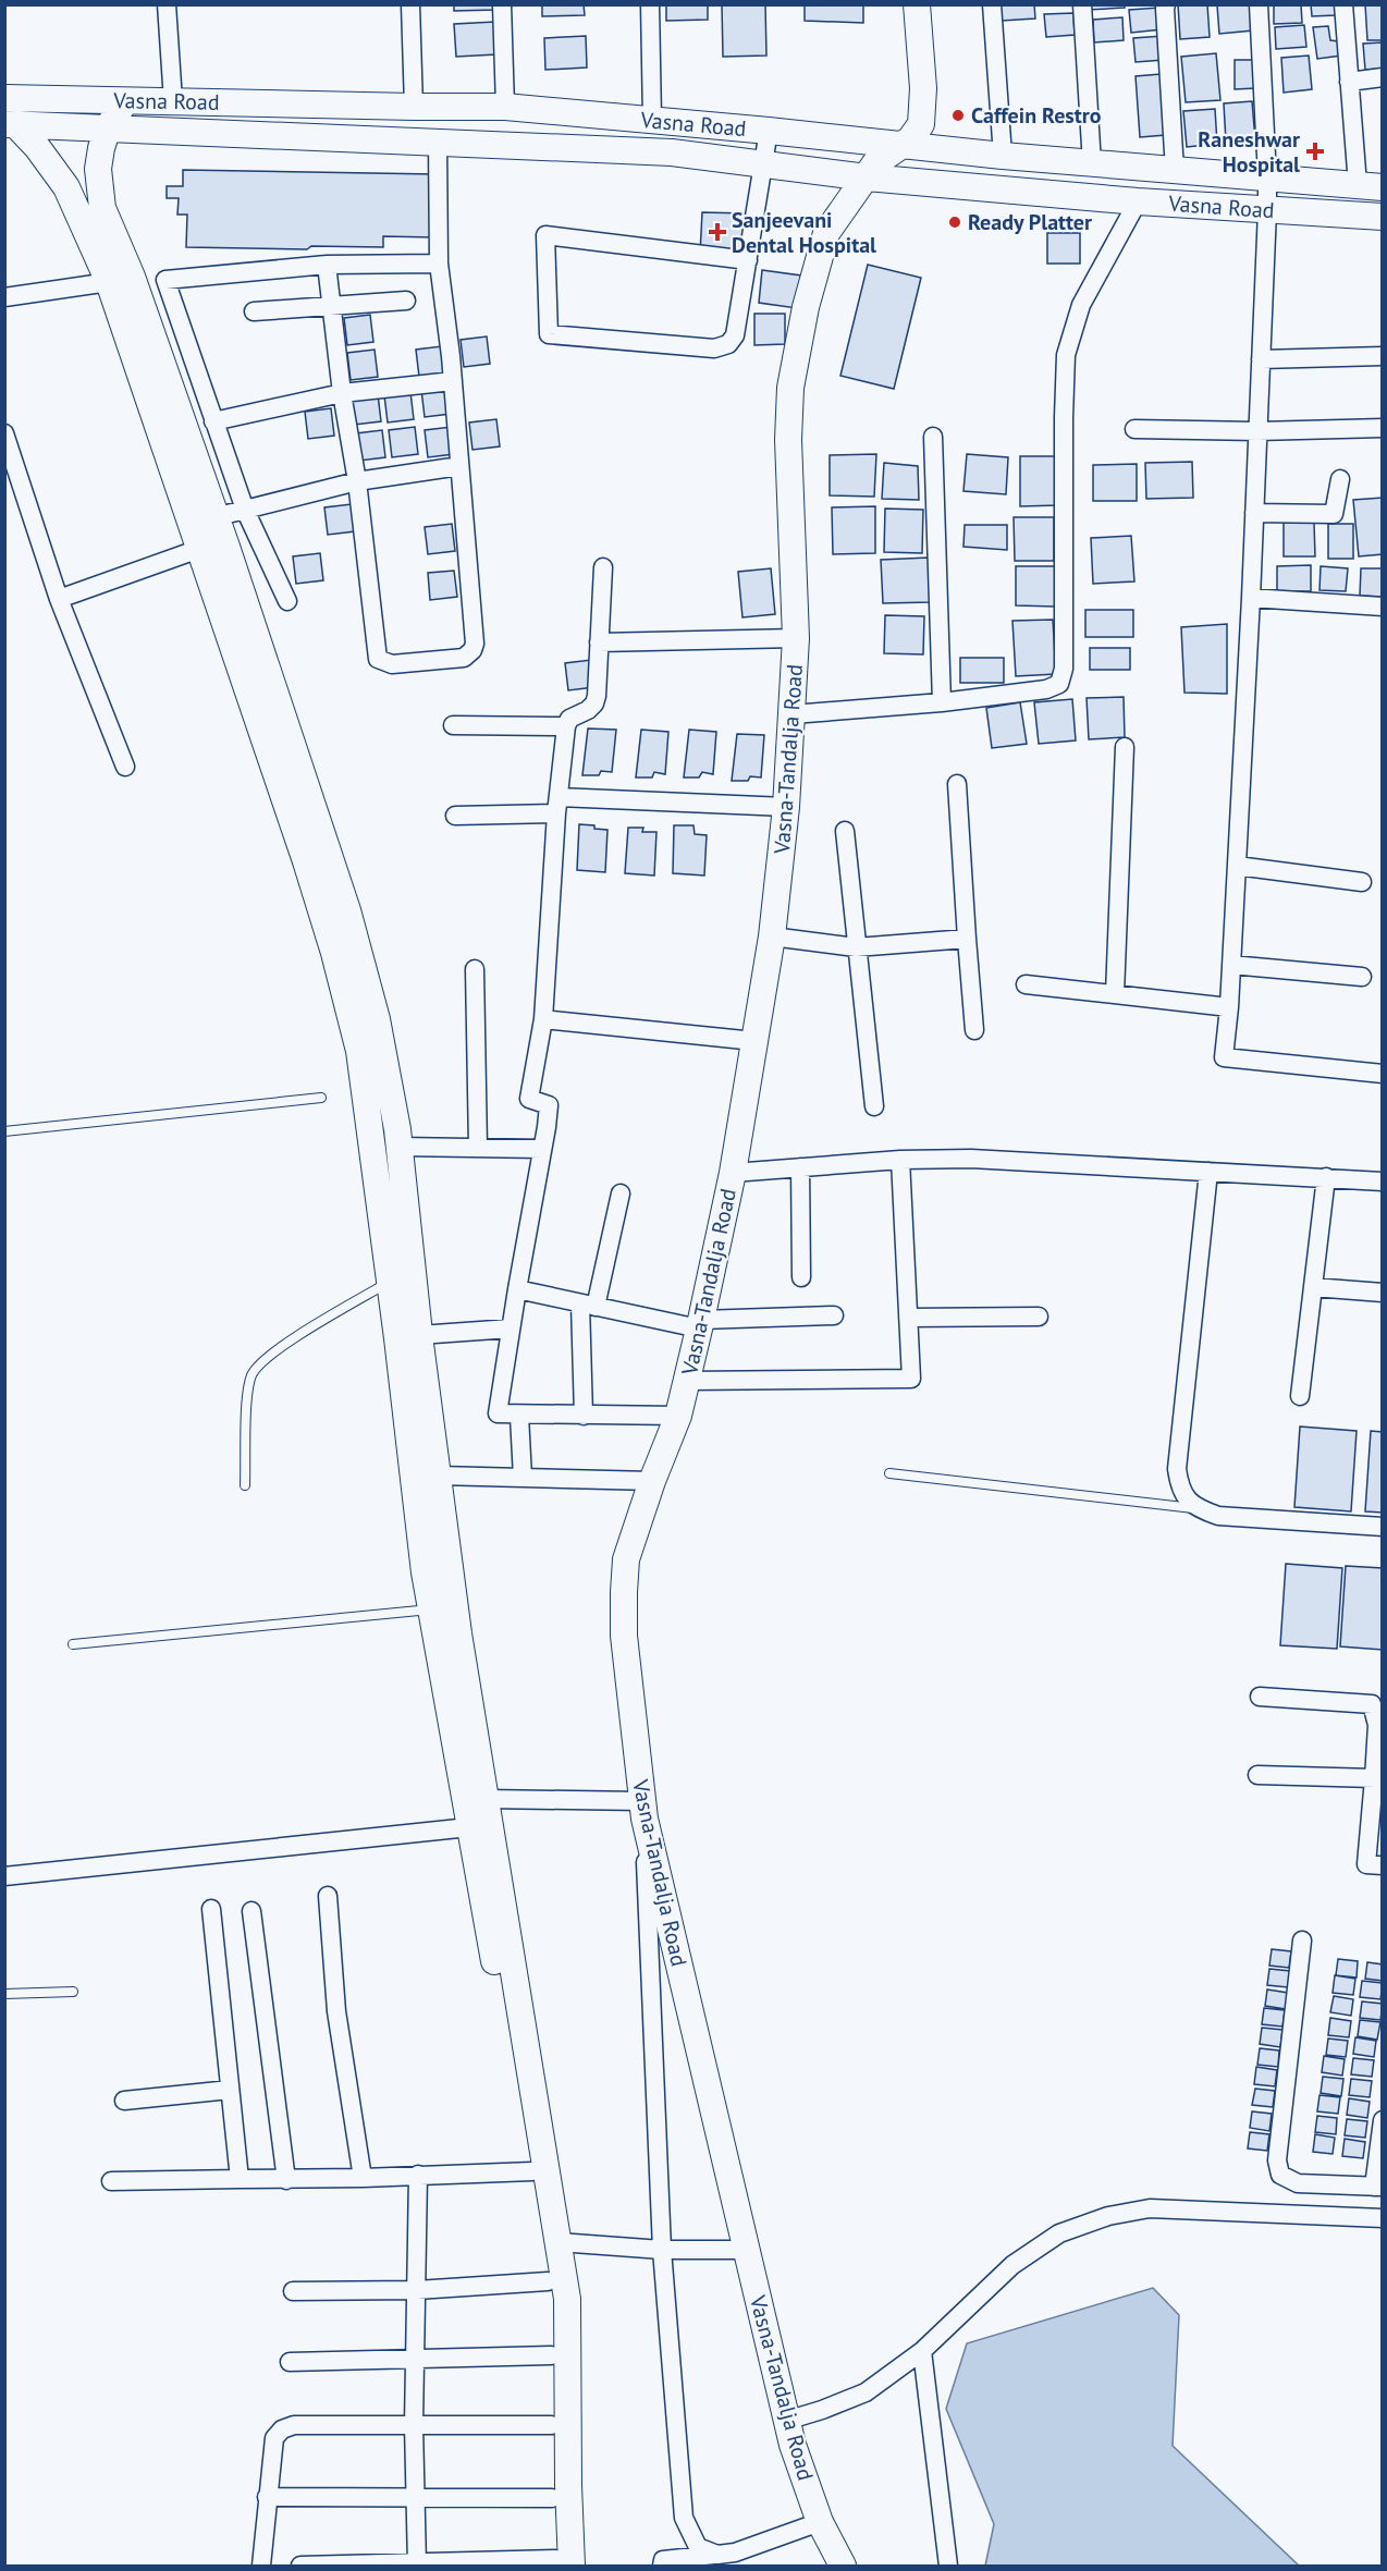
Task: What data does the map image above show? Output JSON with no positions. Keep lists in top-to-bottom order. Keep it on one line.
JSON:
{"streets":{"street":["Vasna Road","Vasna-Tandalja Road"]},"crossings":[["Vasna Road","Vasna-Tandalja Road"]],"places":{"other":["Caffein Restro","Ready Platter"],"health":["Raneshwar Hospital","Sanjeevani Dental Hospital"]}}
